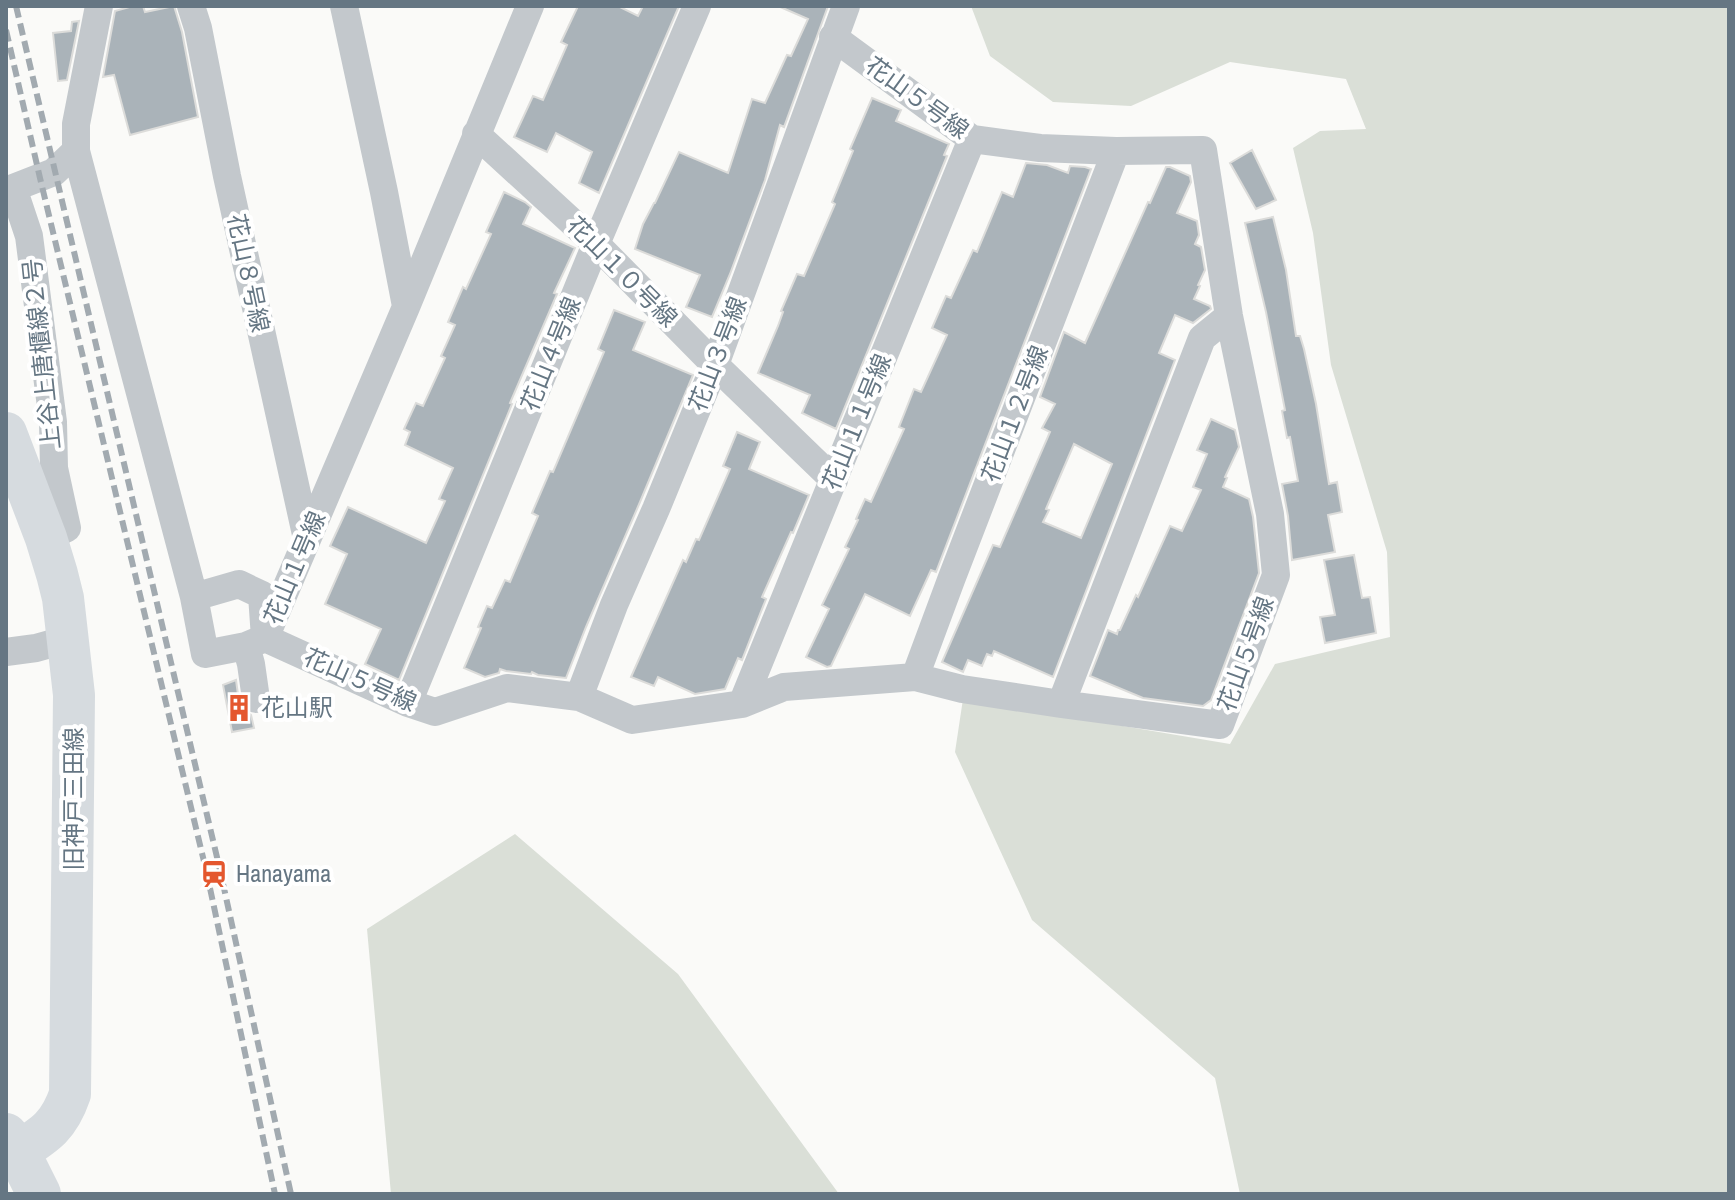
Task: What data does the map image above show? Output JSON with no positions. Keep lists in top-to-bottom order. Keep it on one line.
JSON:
{"streets":{"street":["花山５号線","花山１０号線","花山８号線","上谷上唐櫃線２号","花山４号線","花山３号線","花山１２号線","花山１１号線","花山１号線","旧神戸三田線"]},"crossings":[["花山５号線","花山４号線"],["花山５号線","花山３号線"],["花山５号線","花山１２号線"],["花山５号線","花山１１号線"],["花山５号線","花山１号線"],["花山１０号線","花山４号線"],["花山１０号線","花山３号線"],["花山１０号線","花山１１号線"],["花山１０号線","花山１号線"],["花山８号線","花山１号線"],["上谷上唐櫃線２号","花山１号線"],["上谷上唐櫃線２号","旧神戸三田線"]],"places":{"building":["花山駅"],"station":["Hanayama"]}}
